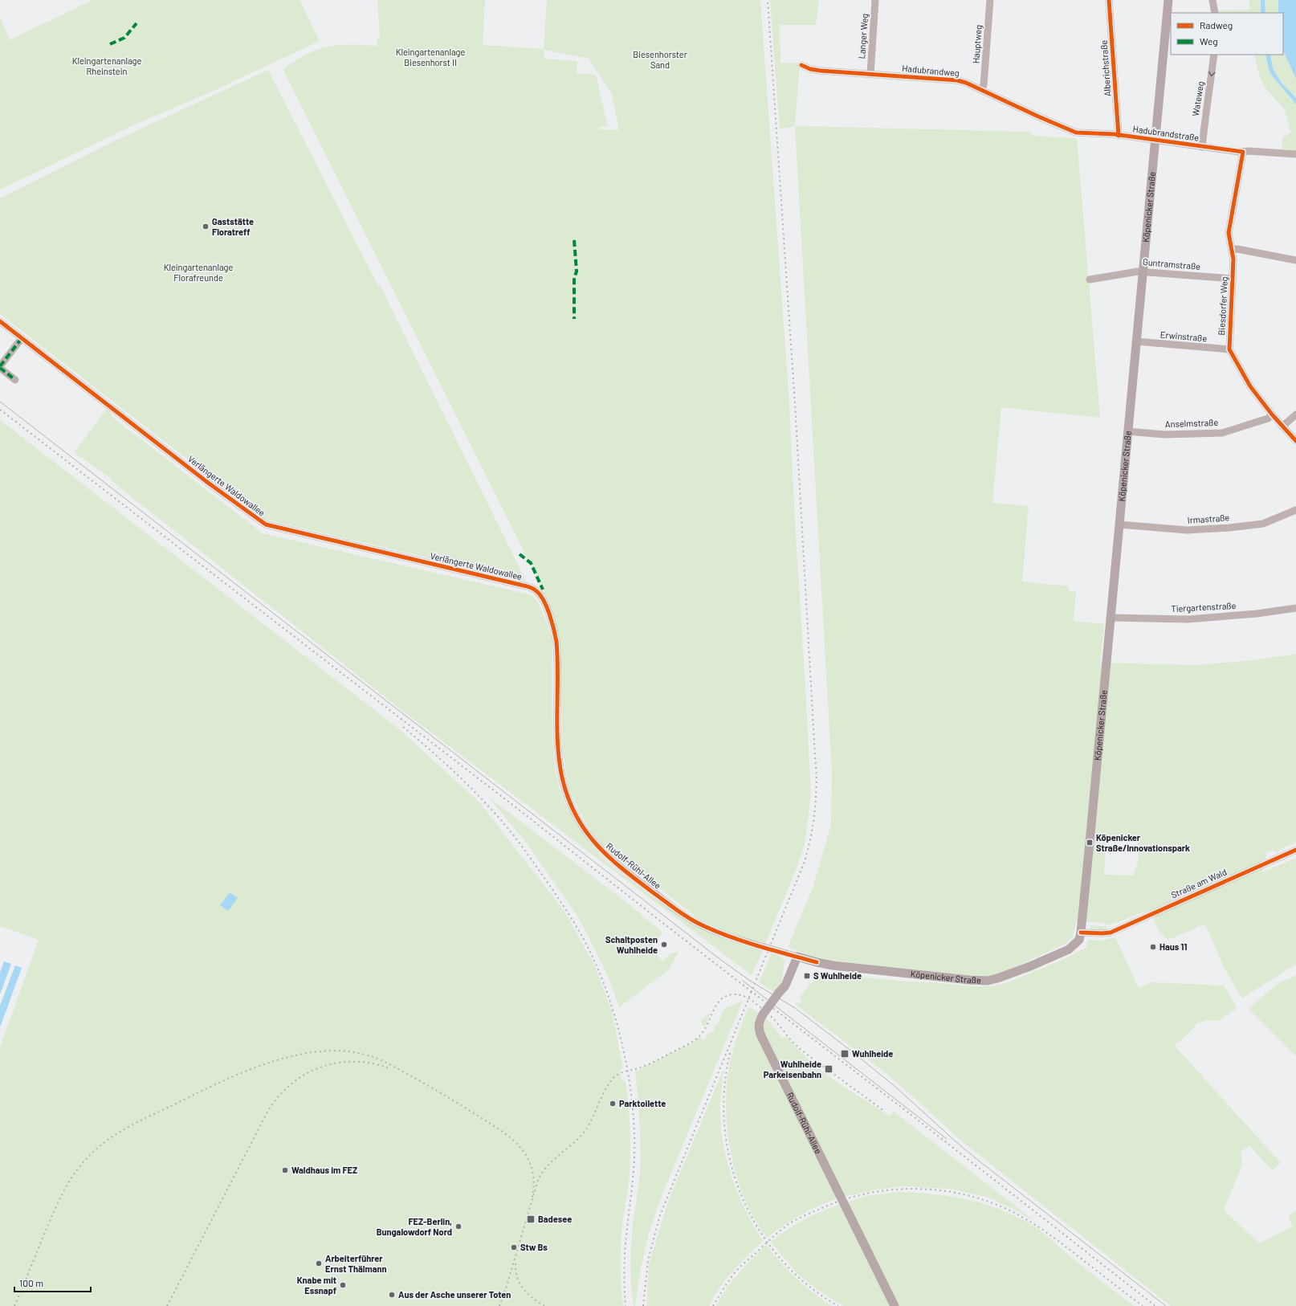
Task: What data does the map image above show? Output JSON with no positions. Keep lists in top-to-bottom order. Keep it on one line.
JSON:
{"streets":{"main road":["Köpenicker Straße","Rudolf-Rühl-Allee"],"street":["Langer Weg","Hauptweg","Alberichstraße","Hadubrandweg","Wateweg","Hadubrandstraße","Guntramstraße","Biesdorfer Weg","Erwinstraße","Anselmstraße","Verlängerte Waldowallee","Irmastraße","Tiergartenstraße","Straße am Wald"]},"crossings":[["Langer Weg","Hadubrandweg"],["Hauptweg","Hadubrandweg"],["Alberichstraße","Hadubrandstraße"],["Hadubrandweg","Hadubrandstraße"],["Wateweg","Hadubrandstraße"],["Hadubrandstraße","Köpenicker Straße"],["Hadubrandstraße","Biesdorfer Weg"],["Köpenicker Straße","Guntramstraße"],["Köpenicker Straße","Erwinstraße"],["Köpenicker Straße","Anselmstraße"],["Köpenicker Straße","Irmastraße"],["Köpenicker Straße","Tiergartenstraße"],["Köpenicker Straße","Rudolf-Rühl-Allee"],["Köpenicker Straße","Straße am Wald"],["Guntramstraße","Biesdorfer Weg"],["Biesdorfer Weg","Erwinstraße"],["Verlängerte Waldowallee","Rudolf-Rühl-Allee"]],"one_way":["Wateweg"],"parks":["Kleingartenanlage Biesenhorst II","Biesenhorster Sand","Kleingartenanlage Rheinstein","Kleingartenanlage Florafreunde"],"places":{"other":["Gaststätte Floratreff","Schaltposten Wuhlheide","Haus 11","Parktoilette","Waldhaus im FEZ","FEZ-Berlin, Bungalowdorf Nord","Stw Bs","Arbeiterführer Ernst Thälmann","Knabe mit Essnapf","Aus der Asche unserer Toten"],"transit":["Köpenicker Straße/Innovationspark","S Wuhlheide","Wuhlheide","Wuhlheide Parkeisenbahn","Badesee"]},"legend":["Radweg","Weg"],"scale_bar":"100 m"}
